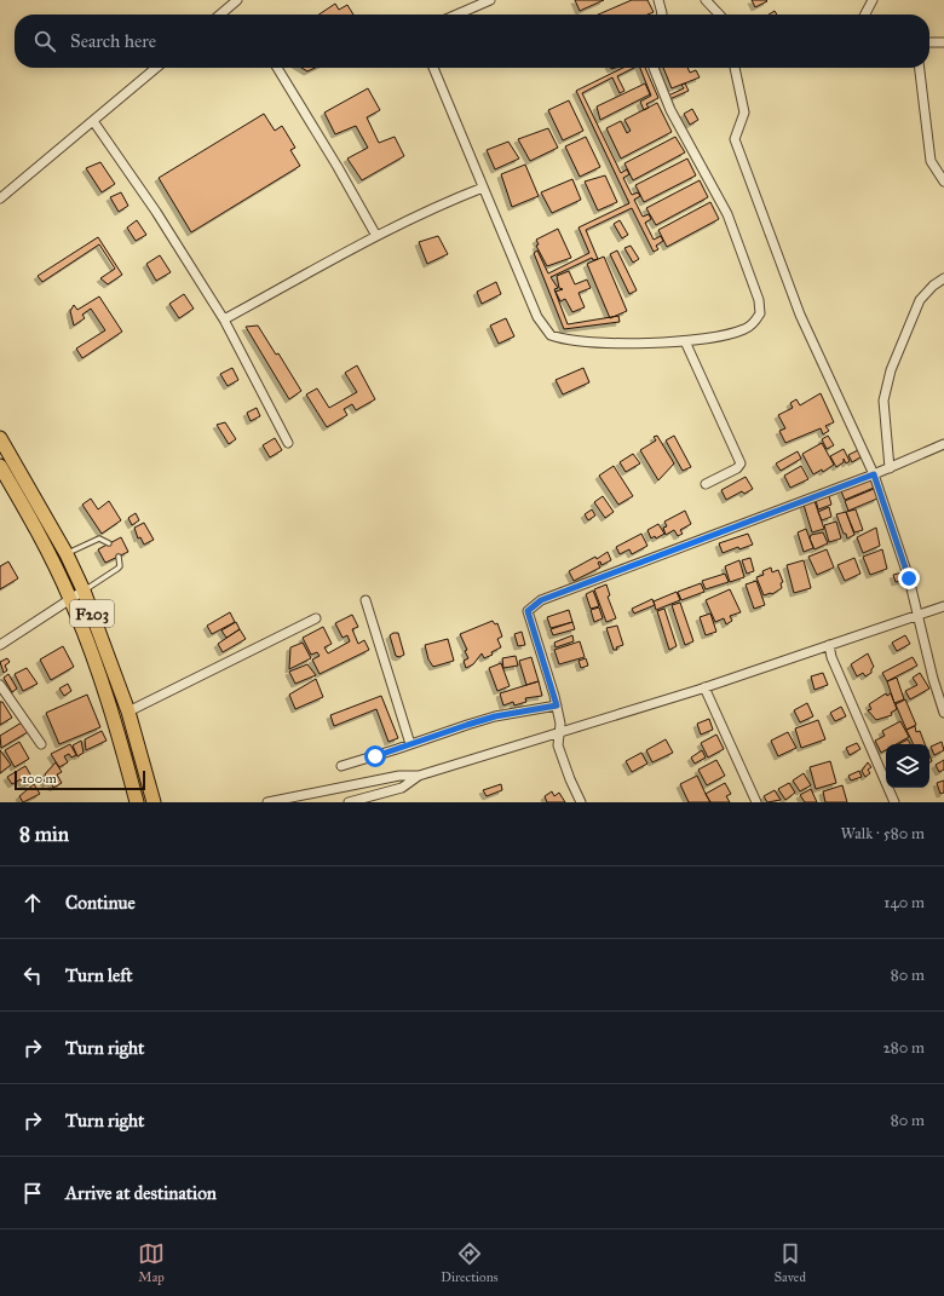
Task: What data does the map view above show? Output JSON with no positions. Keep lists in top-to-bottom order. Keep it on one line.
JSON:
{"streets":{"main road":["F203"]},"scale_bar":"100 m","page":{"search":"Search here","scale":"100 m","heading":["8 min","Walk · 580 m"],"list":[["Continue","140 m"],["Turn left","80 m"],["Turn right","280 m"],["Turn right","80 m"],"Arrive at destination"],"nav":["Map","Directions","Saved"]}}
